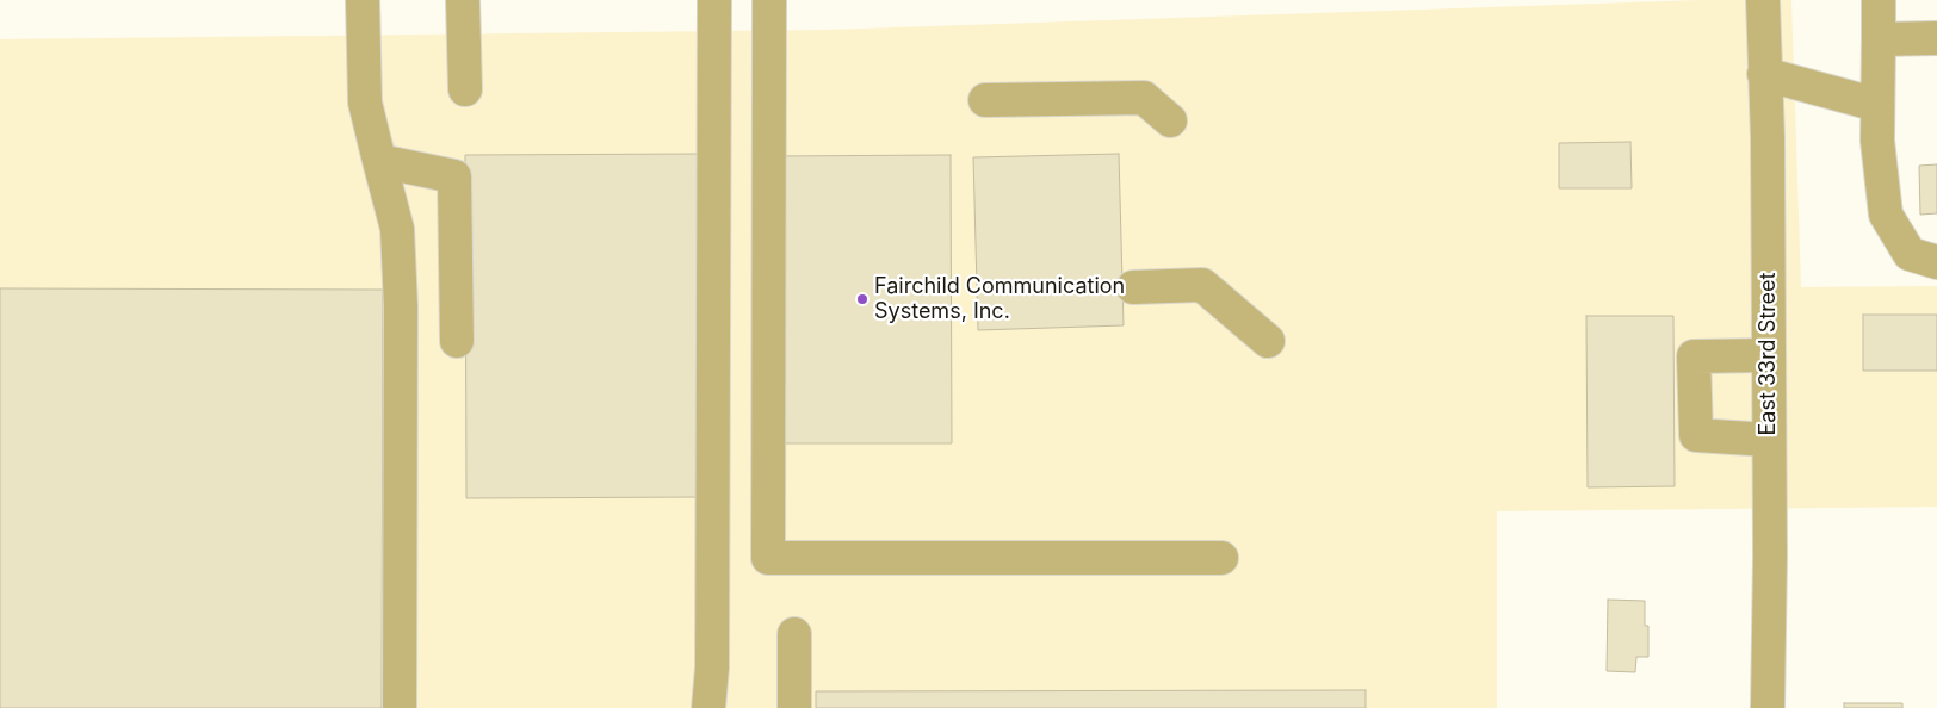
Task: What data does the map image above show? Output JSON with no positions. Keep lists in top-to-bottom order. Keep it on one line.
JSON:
{"streets":{"street":["East 33rd Street"]},"places":["Fairchild Communication Systems, Inc."]}
